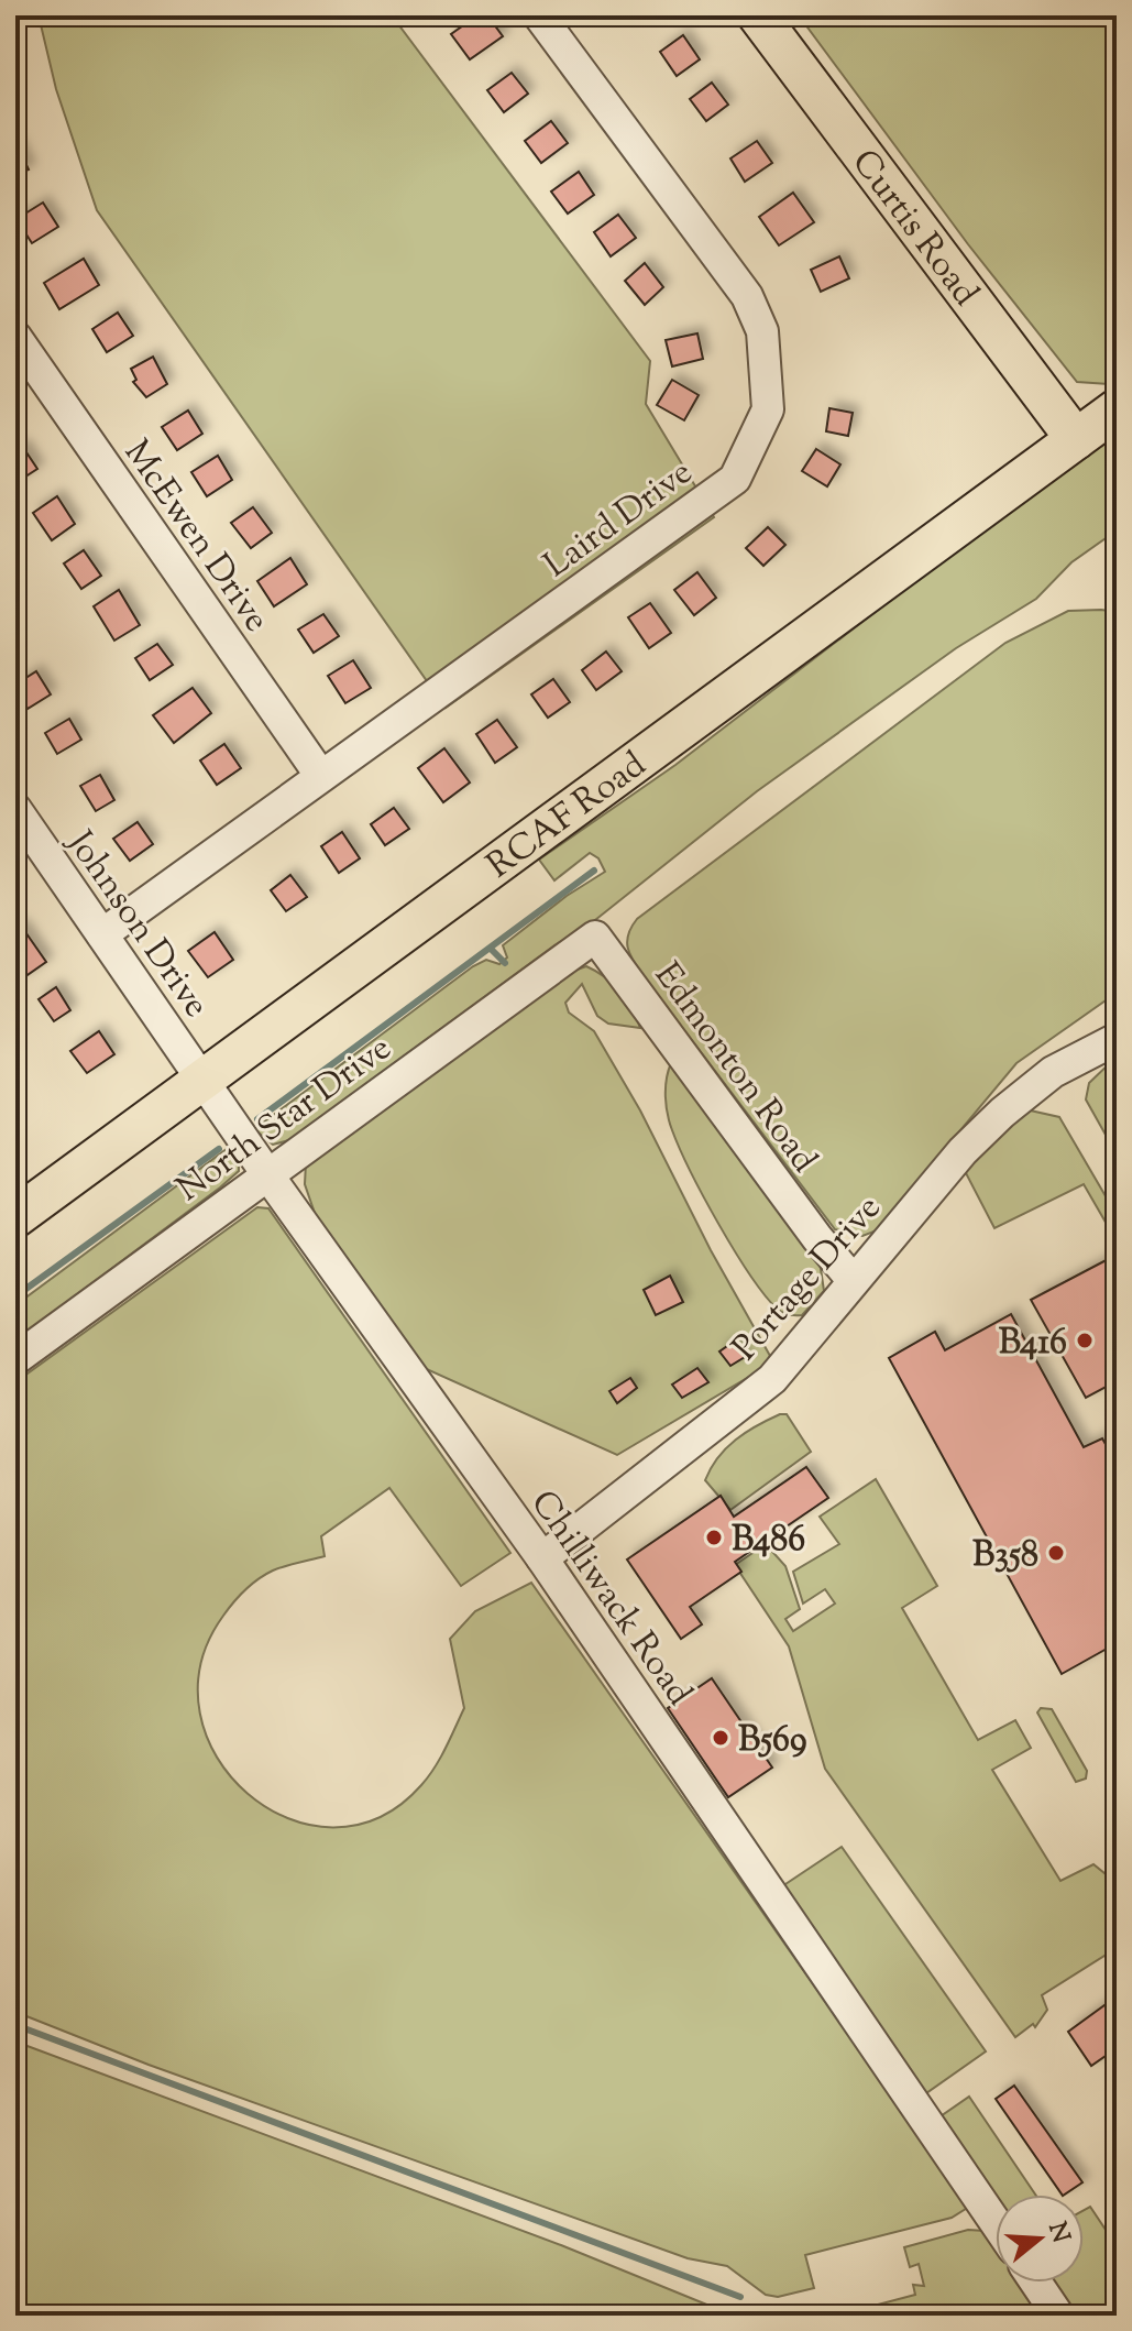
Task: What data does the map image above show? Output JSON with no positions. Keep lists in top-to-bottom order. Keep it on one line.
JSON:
{"streets":{"main road":["Curtis Road","RCAF Road"],"street":["Laird Drive","McEwen Drive","Johnson Drive","Edmonton Road","North Star Drive","Portage Drive","Chilliwack Road"]},"crossings":[["Curtis Road","RCAF Road"],["Laird Drive","McEwen Drive"],["Laird Drive","Johnson Drive"],["RCAF Road","Johnson Drive"],["RCAF Road","Chilliwack Road"],["Johnson Drive","Chilliwack Road"],["Edmonton Road","North Star Drive"],["Edmonton Road","Portage Drive"],["North Star Drive","Chilliwack Road"],["Portage Drive","Chilliwack Road"]],"places":["B416","B486","B358","B569"],"north":"right"}
